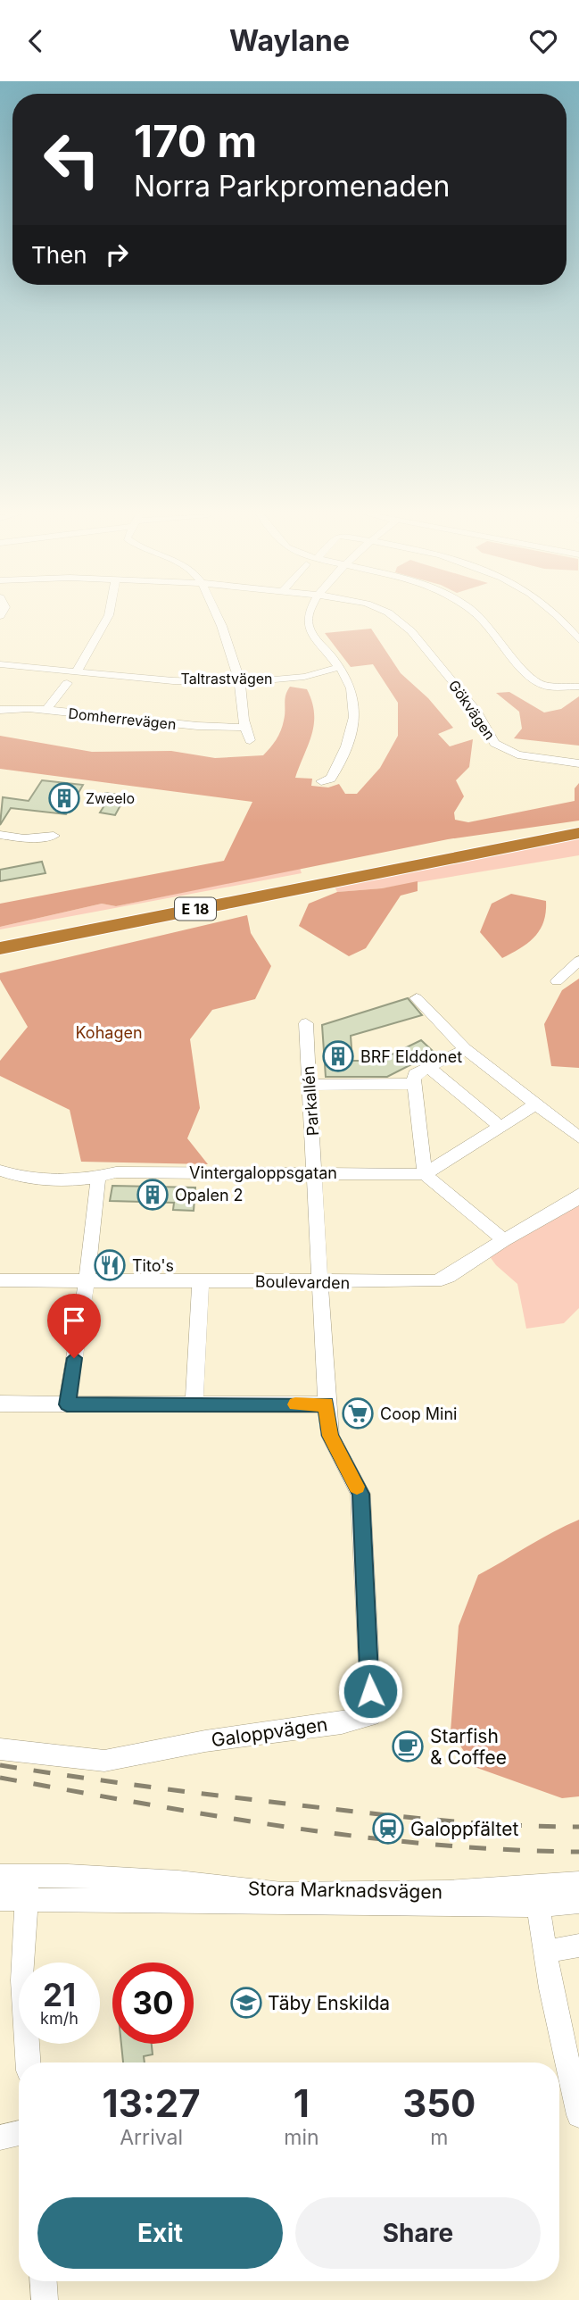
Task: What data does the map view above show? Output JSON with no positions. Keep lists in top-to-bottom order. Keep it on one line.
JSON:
{"streets":{"highway":["E 18"],"street":["Taltrastvägen","Gökvägen","Domherrevägen","Parkallén","Vintergaloppsgatan","Boulevarden","Galoppvägen","Stora Marknadsvägen"]},"crossings":[["Parkallén","Vintergaloppsgatan"],["Parkallén","Boulevarden"],["Parkallén","Galoppvägen"]],"parks":["Kohagen"],"places":{"building":["Zweelo","BRF Elddonet","Opalen 2"],"restaurant":["Tito's"],"supermarket":["Coop Mini"],"cafe":["Starfish & Coffee"],"station":["Galoppfältet"],"school or university":["Täby Enskilda"]},"page":{"header":"Waylane","turn":["170 m","Norra Parkpromenaden"],"then":"Then","speed":"21 km/h","limit":"30","eta":["13:27","Arrival","1","min","350","m"],"buttons":["Exit","Share"]}}
